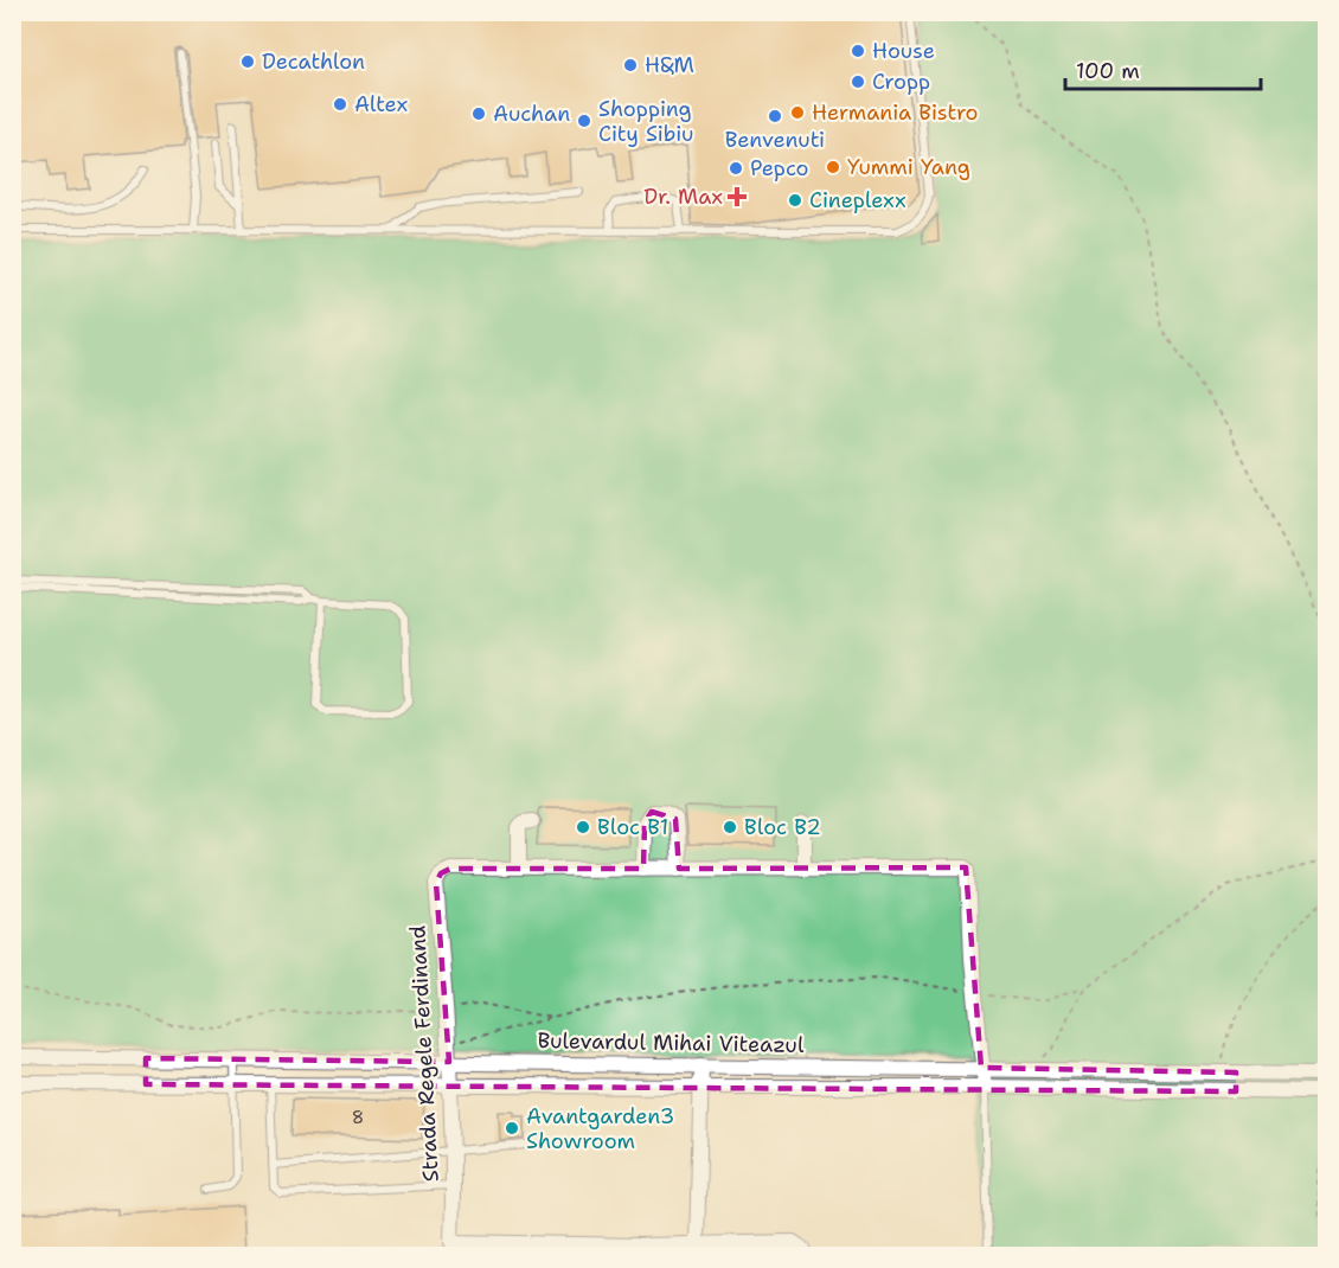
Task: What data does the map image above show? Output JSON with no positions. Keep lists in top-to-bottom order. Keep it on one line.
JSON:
{"streets":{"street":["Bulevardul Mihai Viteazul","Strada Regele Ferdinand"]},"crossings":[["Bulevardul Mihai Viteazul","Strada Regele Ferdinand"]],"places":{"other":["House","Decathlon","H&M","Cropp","Altex","Hermania Bistro","Auchan","Benvenuti","Shopping City Sibiu","Yummi Yang","Pepco","Cineplexx","Bloc B1","Bloc B2","Avantgarden3 Showroom"],"health":["Dr. Max"]},"house_numbers":["8"],"scale_bar":"100 m"}
